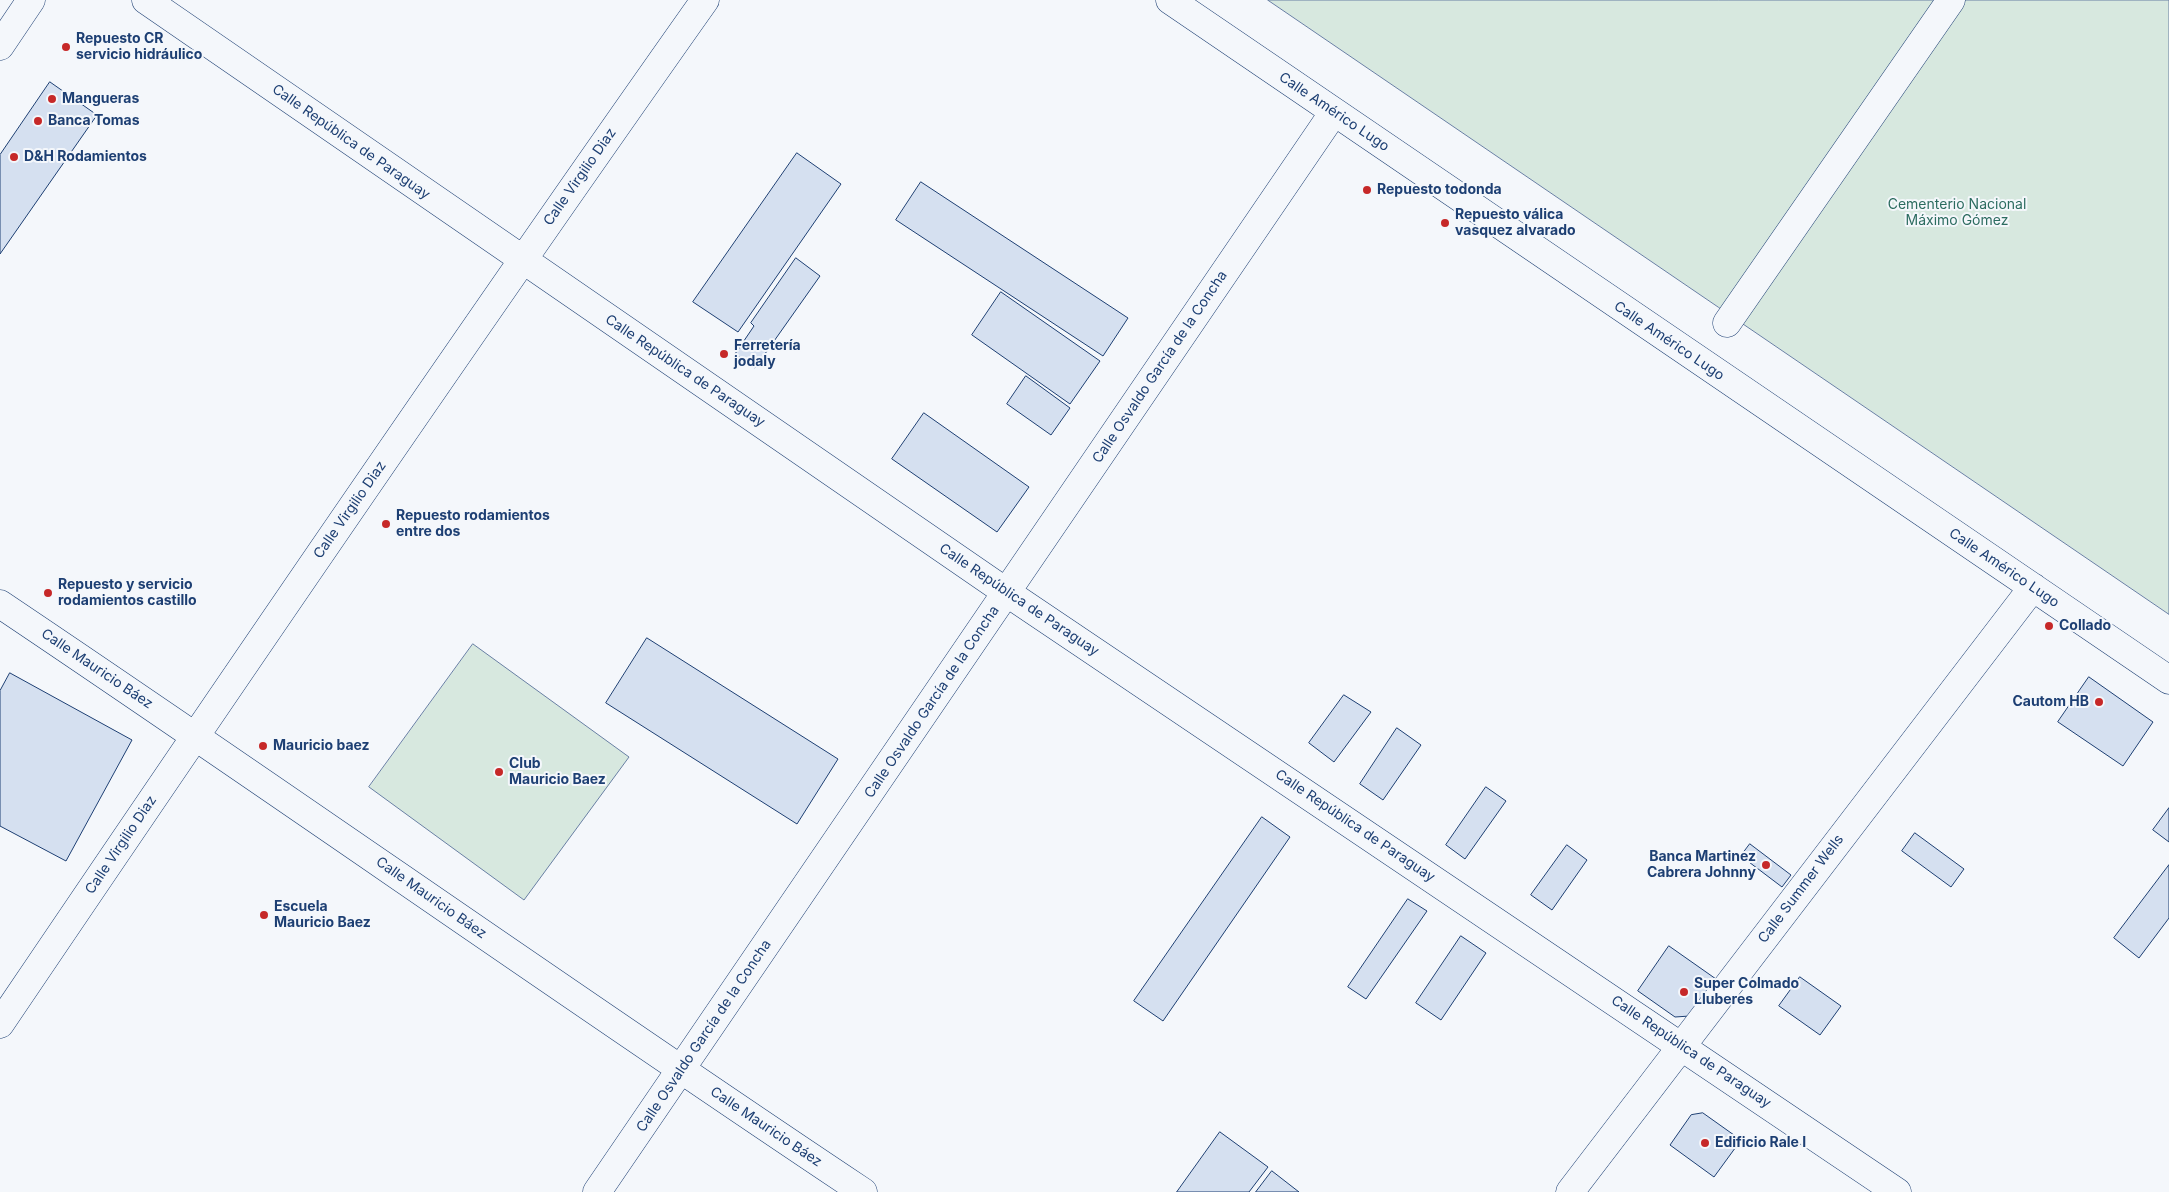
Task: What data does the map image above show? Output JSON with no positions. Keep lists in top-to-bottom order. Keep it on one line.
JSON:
{"streets":{"street":["Calle Américo Lugo","Calle República de Paraguay","Calle Virgilio Diaz","Calle Osvaldo García de la Concha","Calle Mauricio Báez","Calle Summer Wells"]},"crossings":[["Calle Américo Lugo","Calle Osvaldo García de la Concha"],["Calle Américo Lugo","Calle Summer Wells"],["Calle República de Paraguay","Calle Virgilio Diaz"],["Calle República de Paraguay","Calle Osvaldo García de la Concha"],["Calle República de Paraguay","Calle Summer Wells"],["Calle Virgilio Diaz","Calle Mauricio Báez"],["Calle Osvaldo García de la Concha","Calle Mauricio Báez"]],"parks":["Cementerio Nacional Máximo Gómez"],"places":["Repuesto CR servicio hidráulico","Mangueras","Banca Tomas","D&H Rodamientos","Repuesto todonda","Repuesto válica vasquez alvarado","Ferretería jodaly","Repuesto rodamientos entre dos","Repuesto y servicio rodamientos castillo","Collado","Cautom HB","Mauricio baez","Club Mauricio Baez","Banca Martinez Cabrera Johnny","Escuela Mauricio Baez","Super Colmado Lluberes","Edificio Rale I"]}
